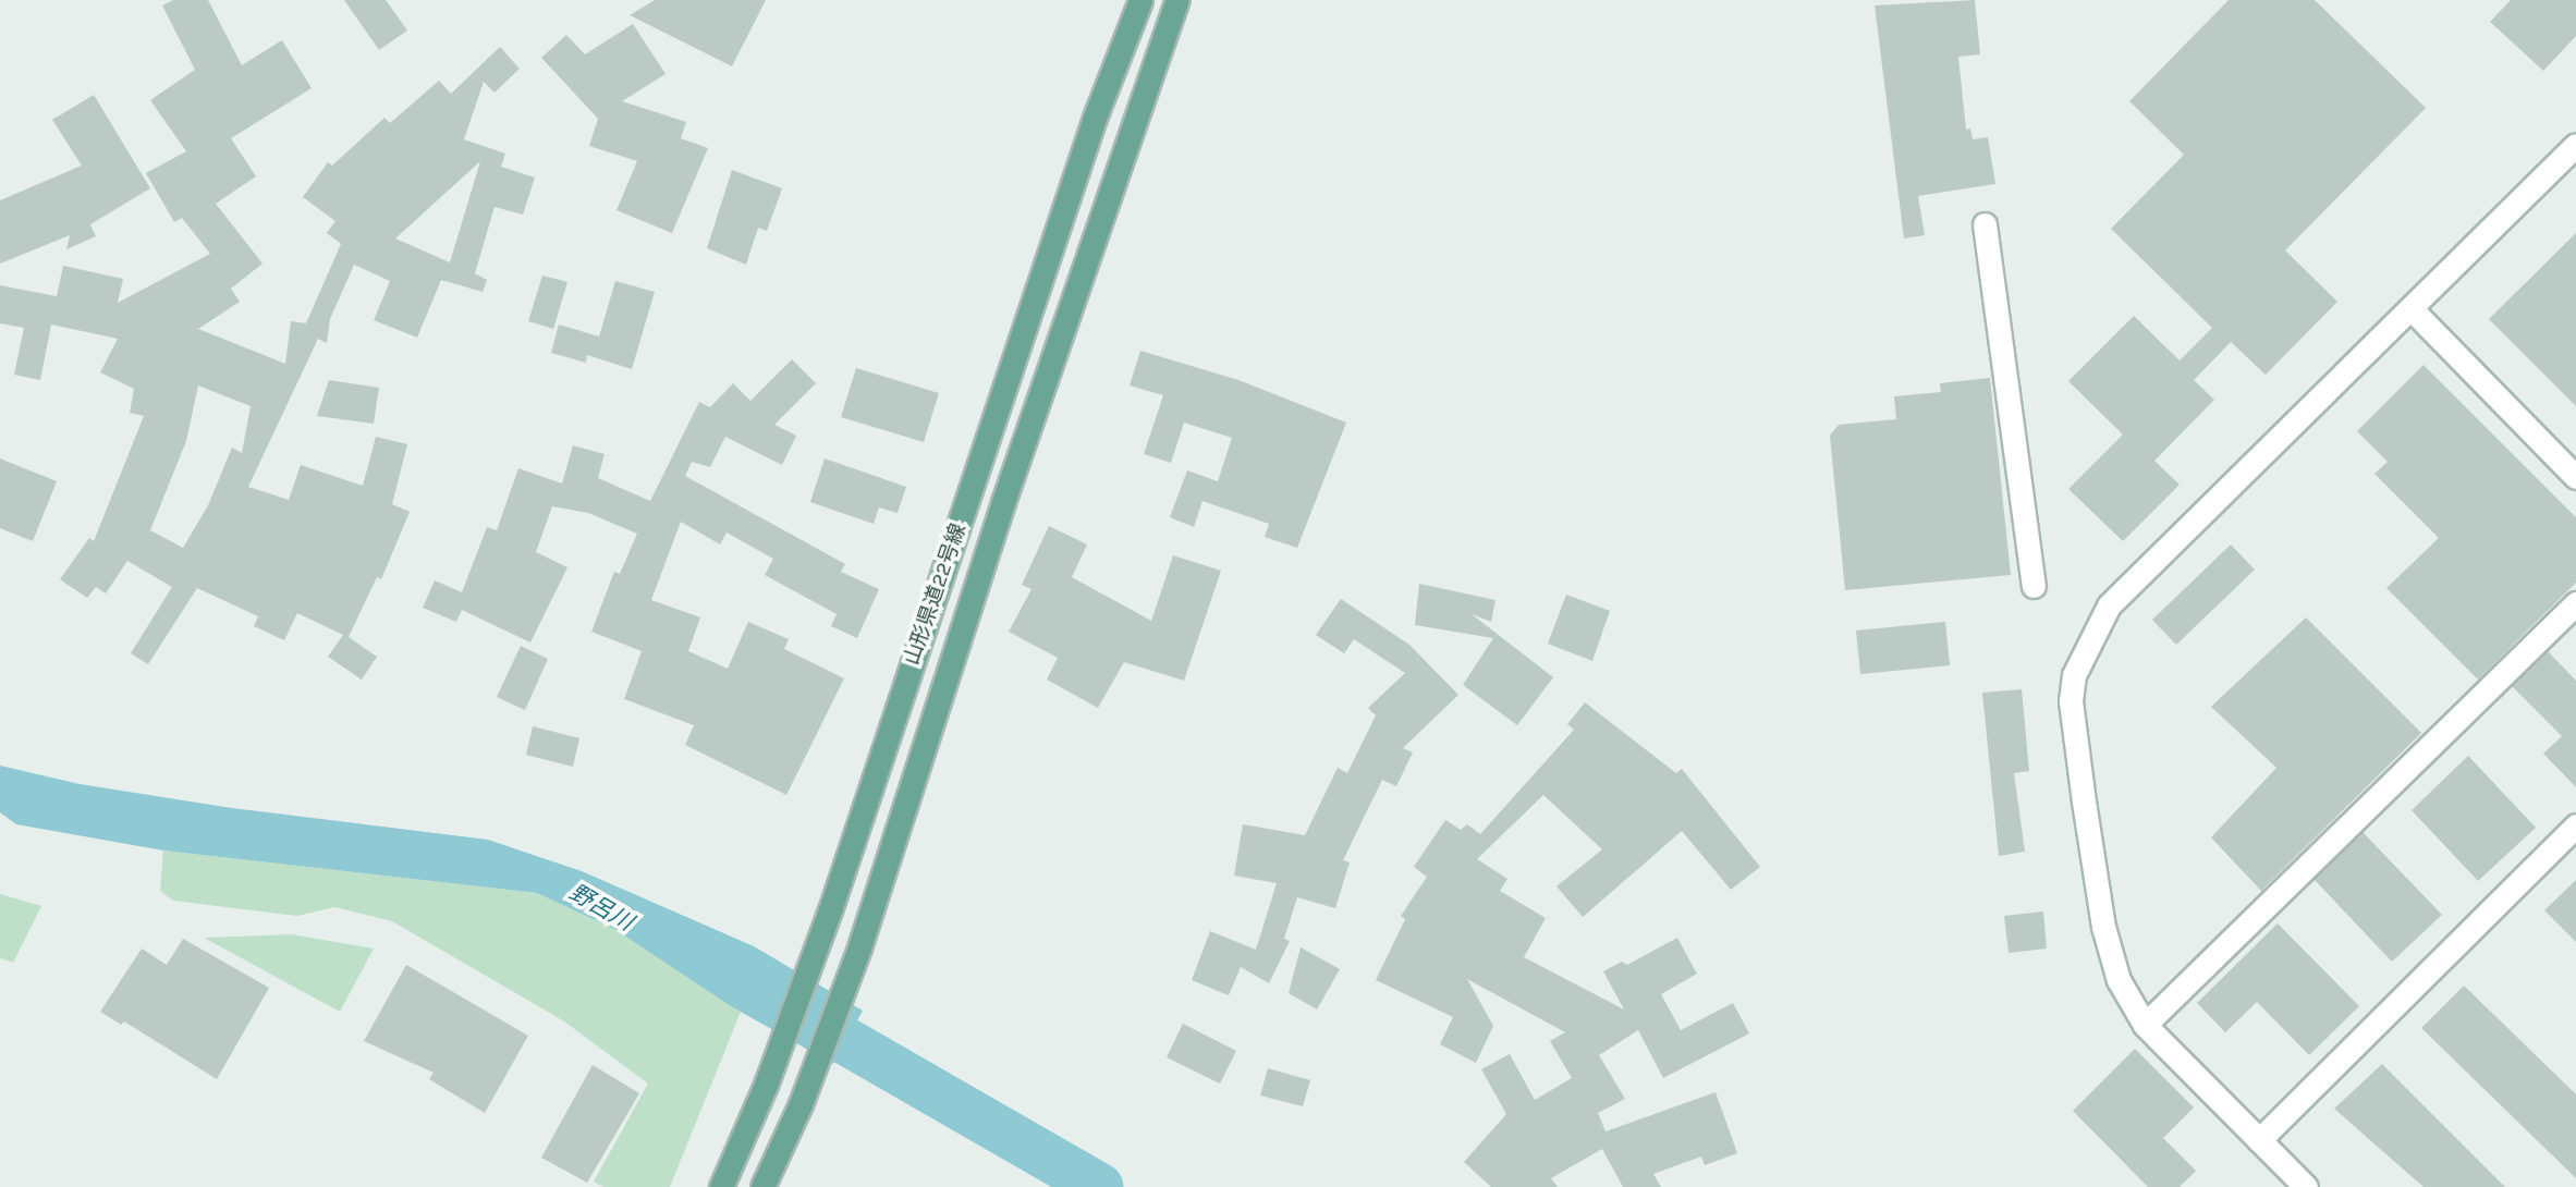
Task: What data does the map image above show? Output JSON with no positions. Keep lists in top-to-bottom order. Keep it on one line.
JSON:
{"streets":{"main road":["山形県道22号線"]},"water":["野呂川"]}
